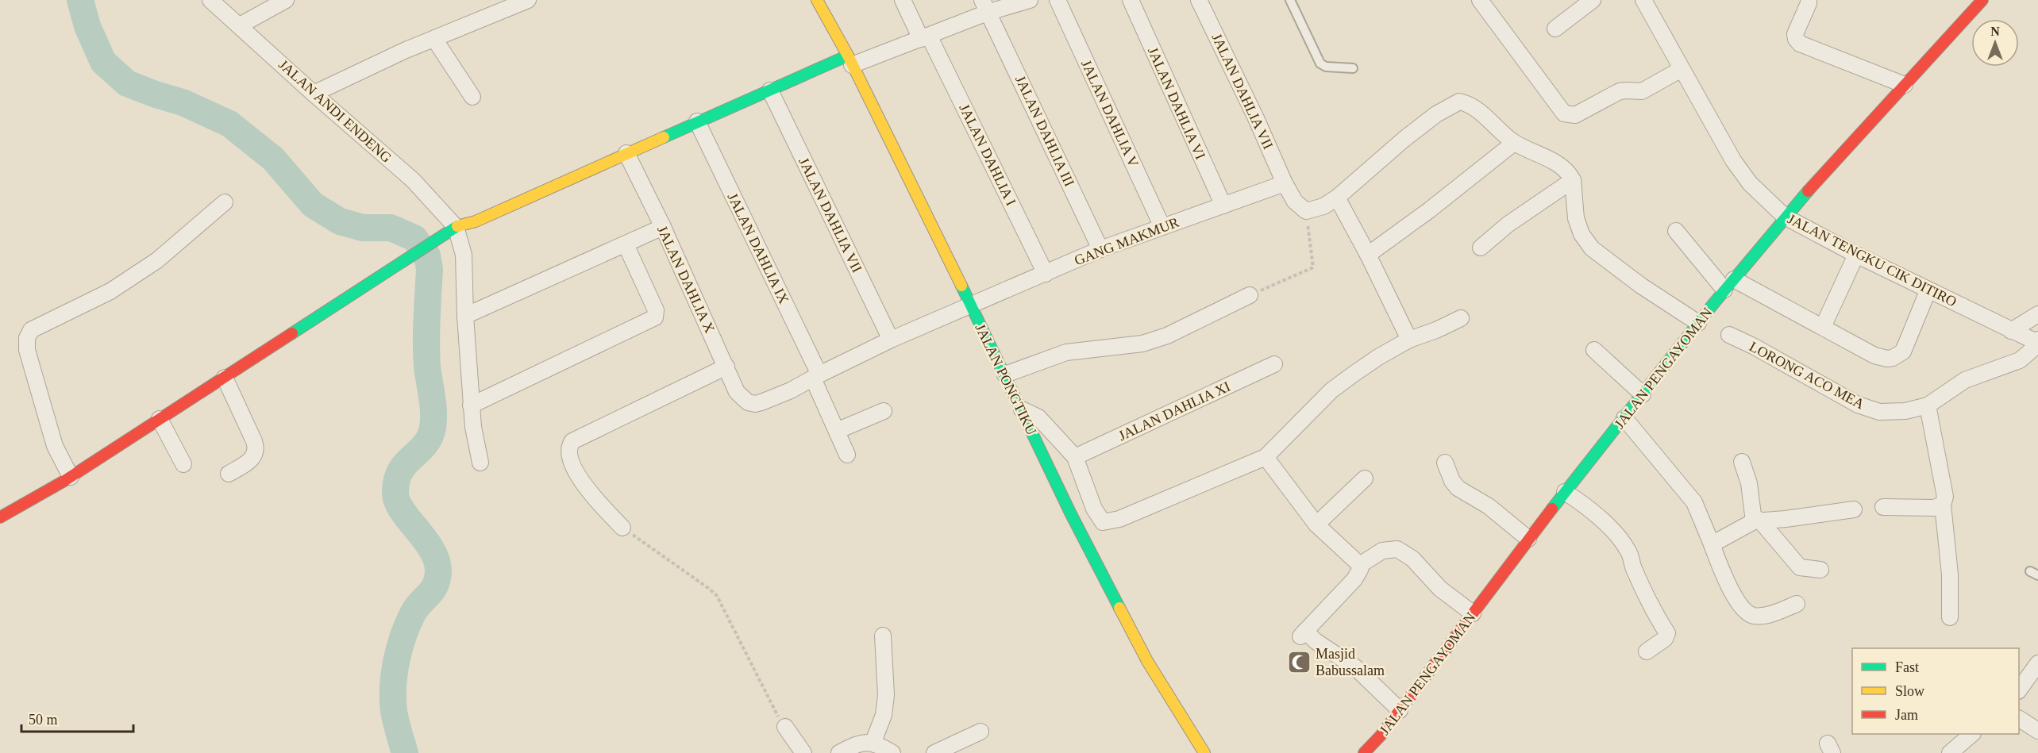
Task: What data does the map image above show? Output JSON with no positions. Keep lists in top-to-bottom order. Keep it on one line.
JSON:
{"streets":{"street":["JALAN DAHLIA VII","JALAN DAHLIA VI","JALAN ANDI ENDENG","JALAN DAHLIA V","JALAN DAHLIA III","JALAN DAHLIA I","GANG MAKMUR","JALAN DAHLIA IX","JALAN TENGKU CIK DITIRO","JALAN DAHLIA X","JALAN PENGAYOMAN","LORONG ACO MEA","JALAN PONGTIKU","JALAN DAHLIA XI"]},"crossings":[["JALAN DAHLIA VII","GANG MAKMUR"],["JALAN DAHLIA VI","GANG MAKMUR"],["JALAN DAHLIA V","GANG MAKMUR"],["JALAN DAHLIA III","GANG MAKMUR"],["JALAN DAHLIA I","GANG MAKMUR"],["GANG MAKMUR","JALAN DAHLIA IX"],["GANG MAKMUR","JALAN DAHLIA X"],["GANG MAKMUR","JALAN PONGTIKU"],["JALAN TENGKU CIK DITIRO","JALAN PENGAYOMAN"],["JALAN TENGKU CIK DITIRO","LORONG ACO MEA"]],"places":{"mosque":["Masjid Babussalam"]},"legend":["Fast","Slow","Jam"],"scale_bar":"50 m","north":"top"}
